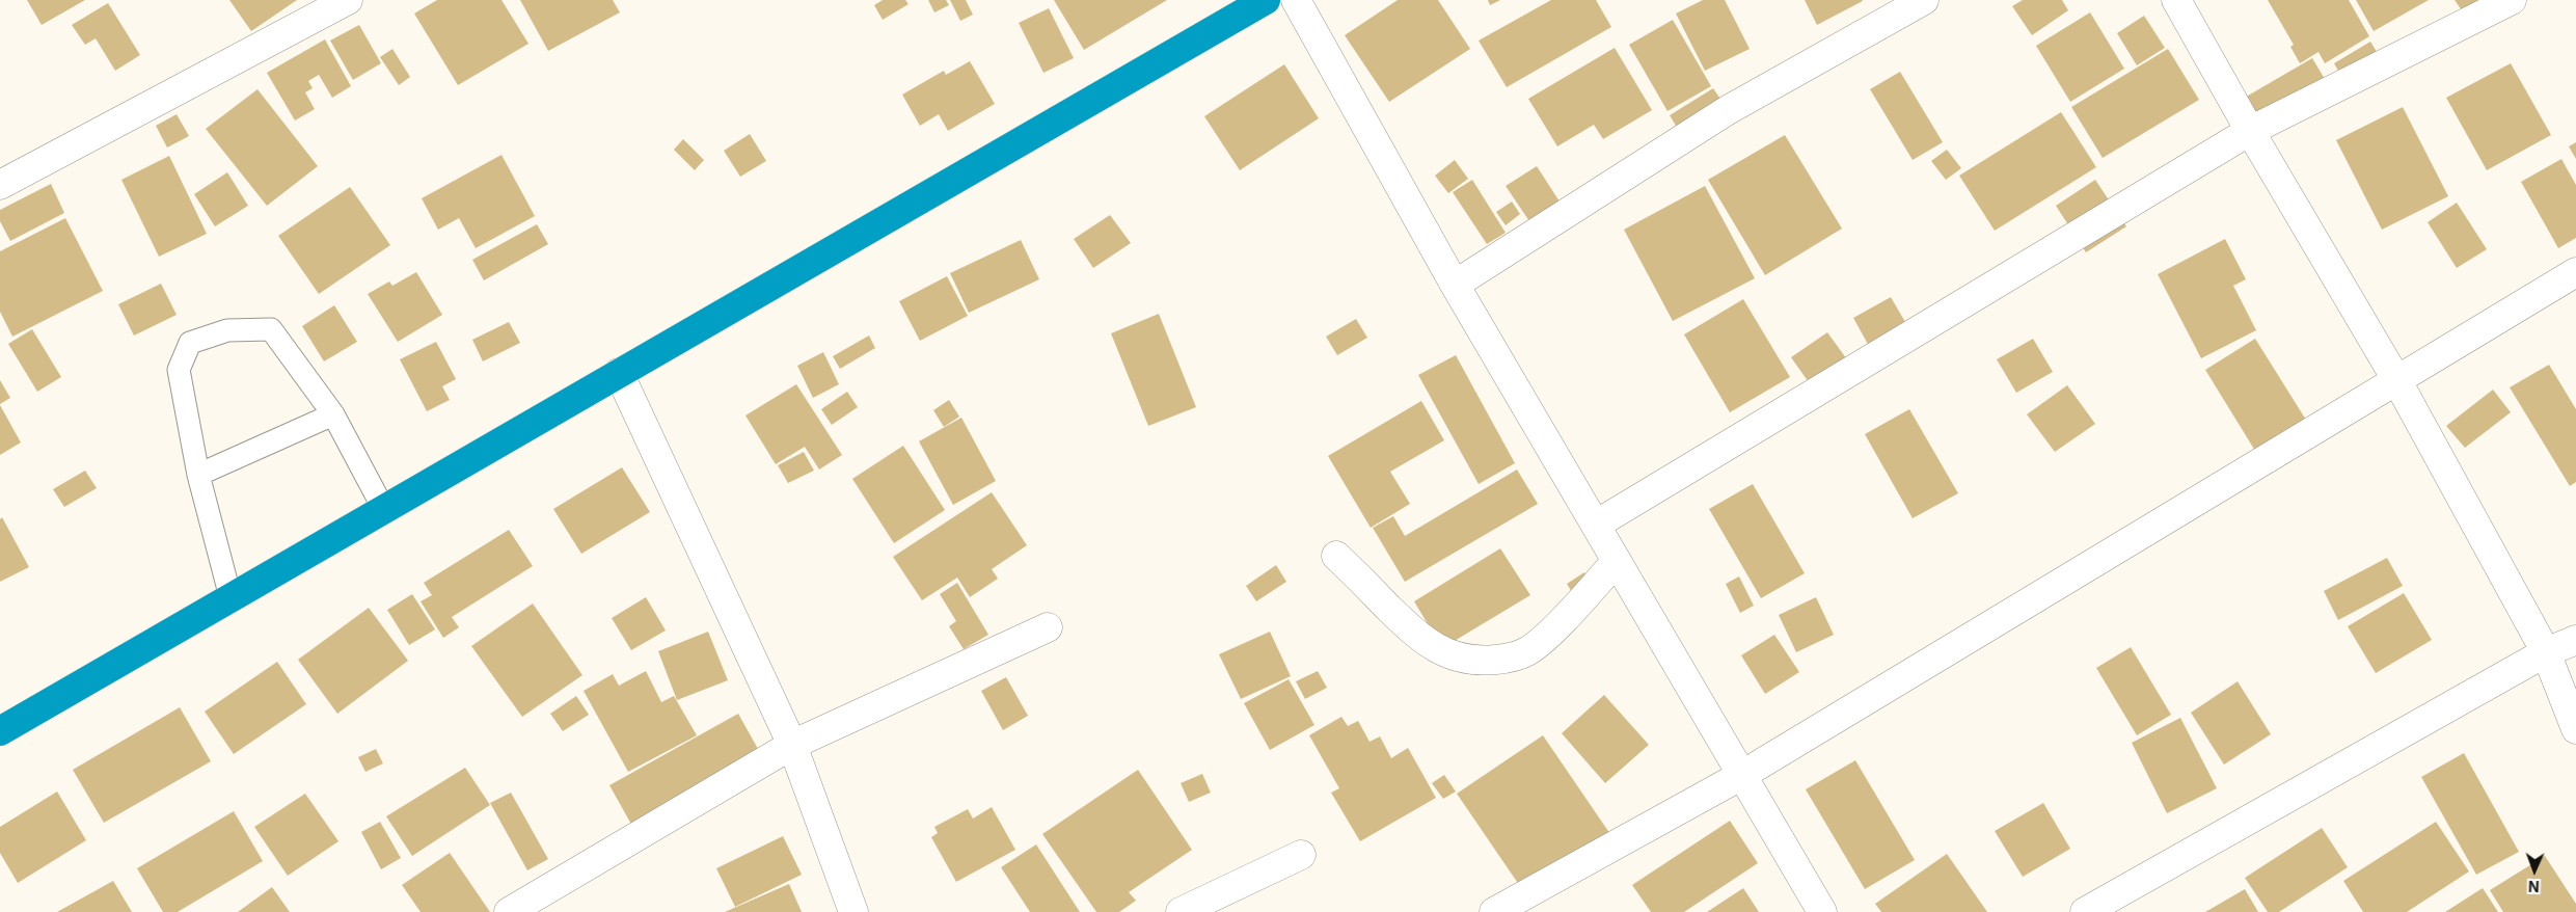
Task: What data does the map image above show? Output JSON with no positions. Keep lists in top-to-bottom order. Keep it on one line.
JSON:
{"north":"bottom"}
